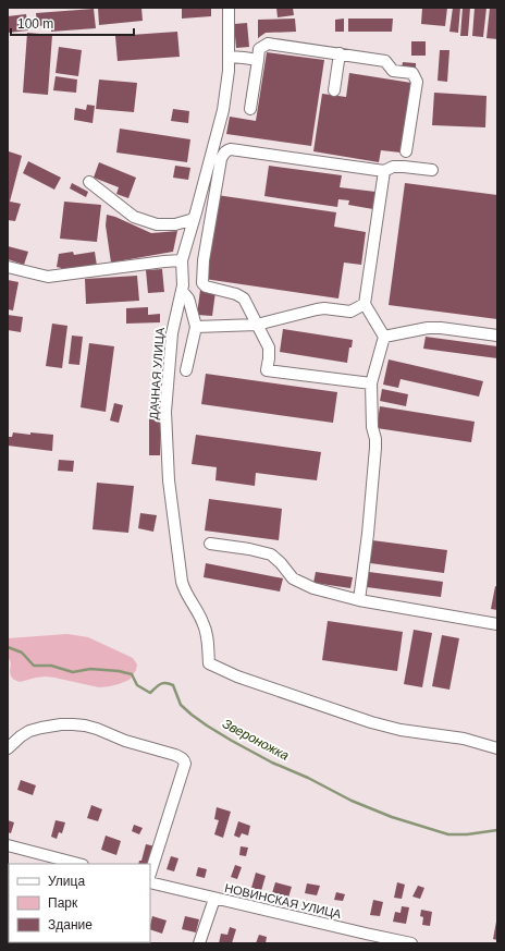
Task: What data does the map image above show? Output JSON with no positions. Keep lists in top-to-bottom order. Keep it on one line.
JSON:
{"streets":{"street":["ДАЧНАЯ УЛИЦА","НОВИНСКАЯ УЛИЦА"]},"water":["Звероножка"],"legend":["Улица","Парк","Здание"],"scale_bar":"100 m"}
